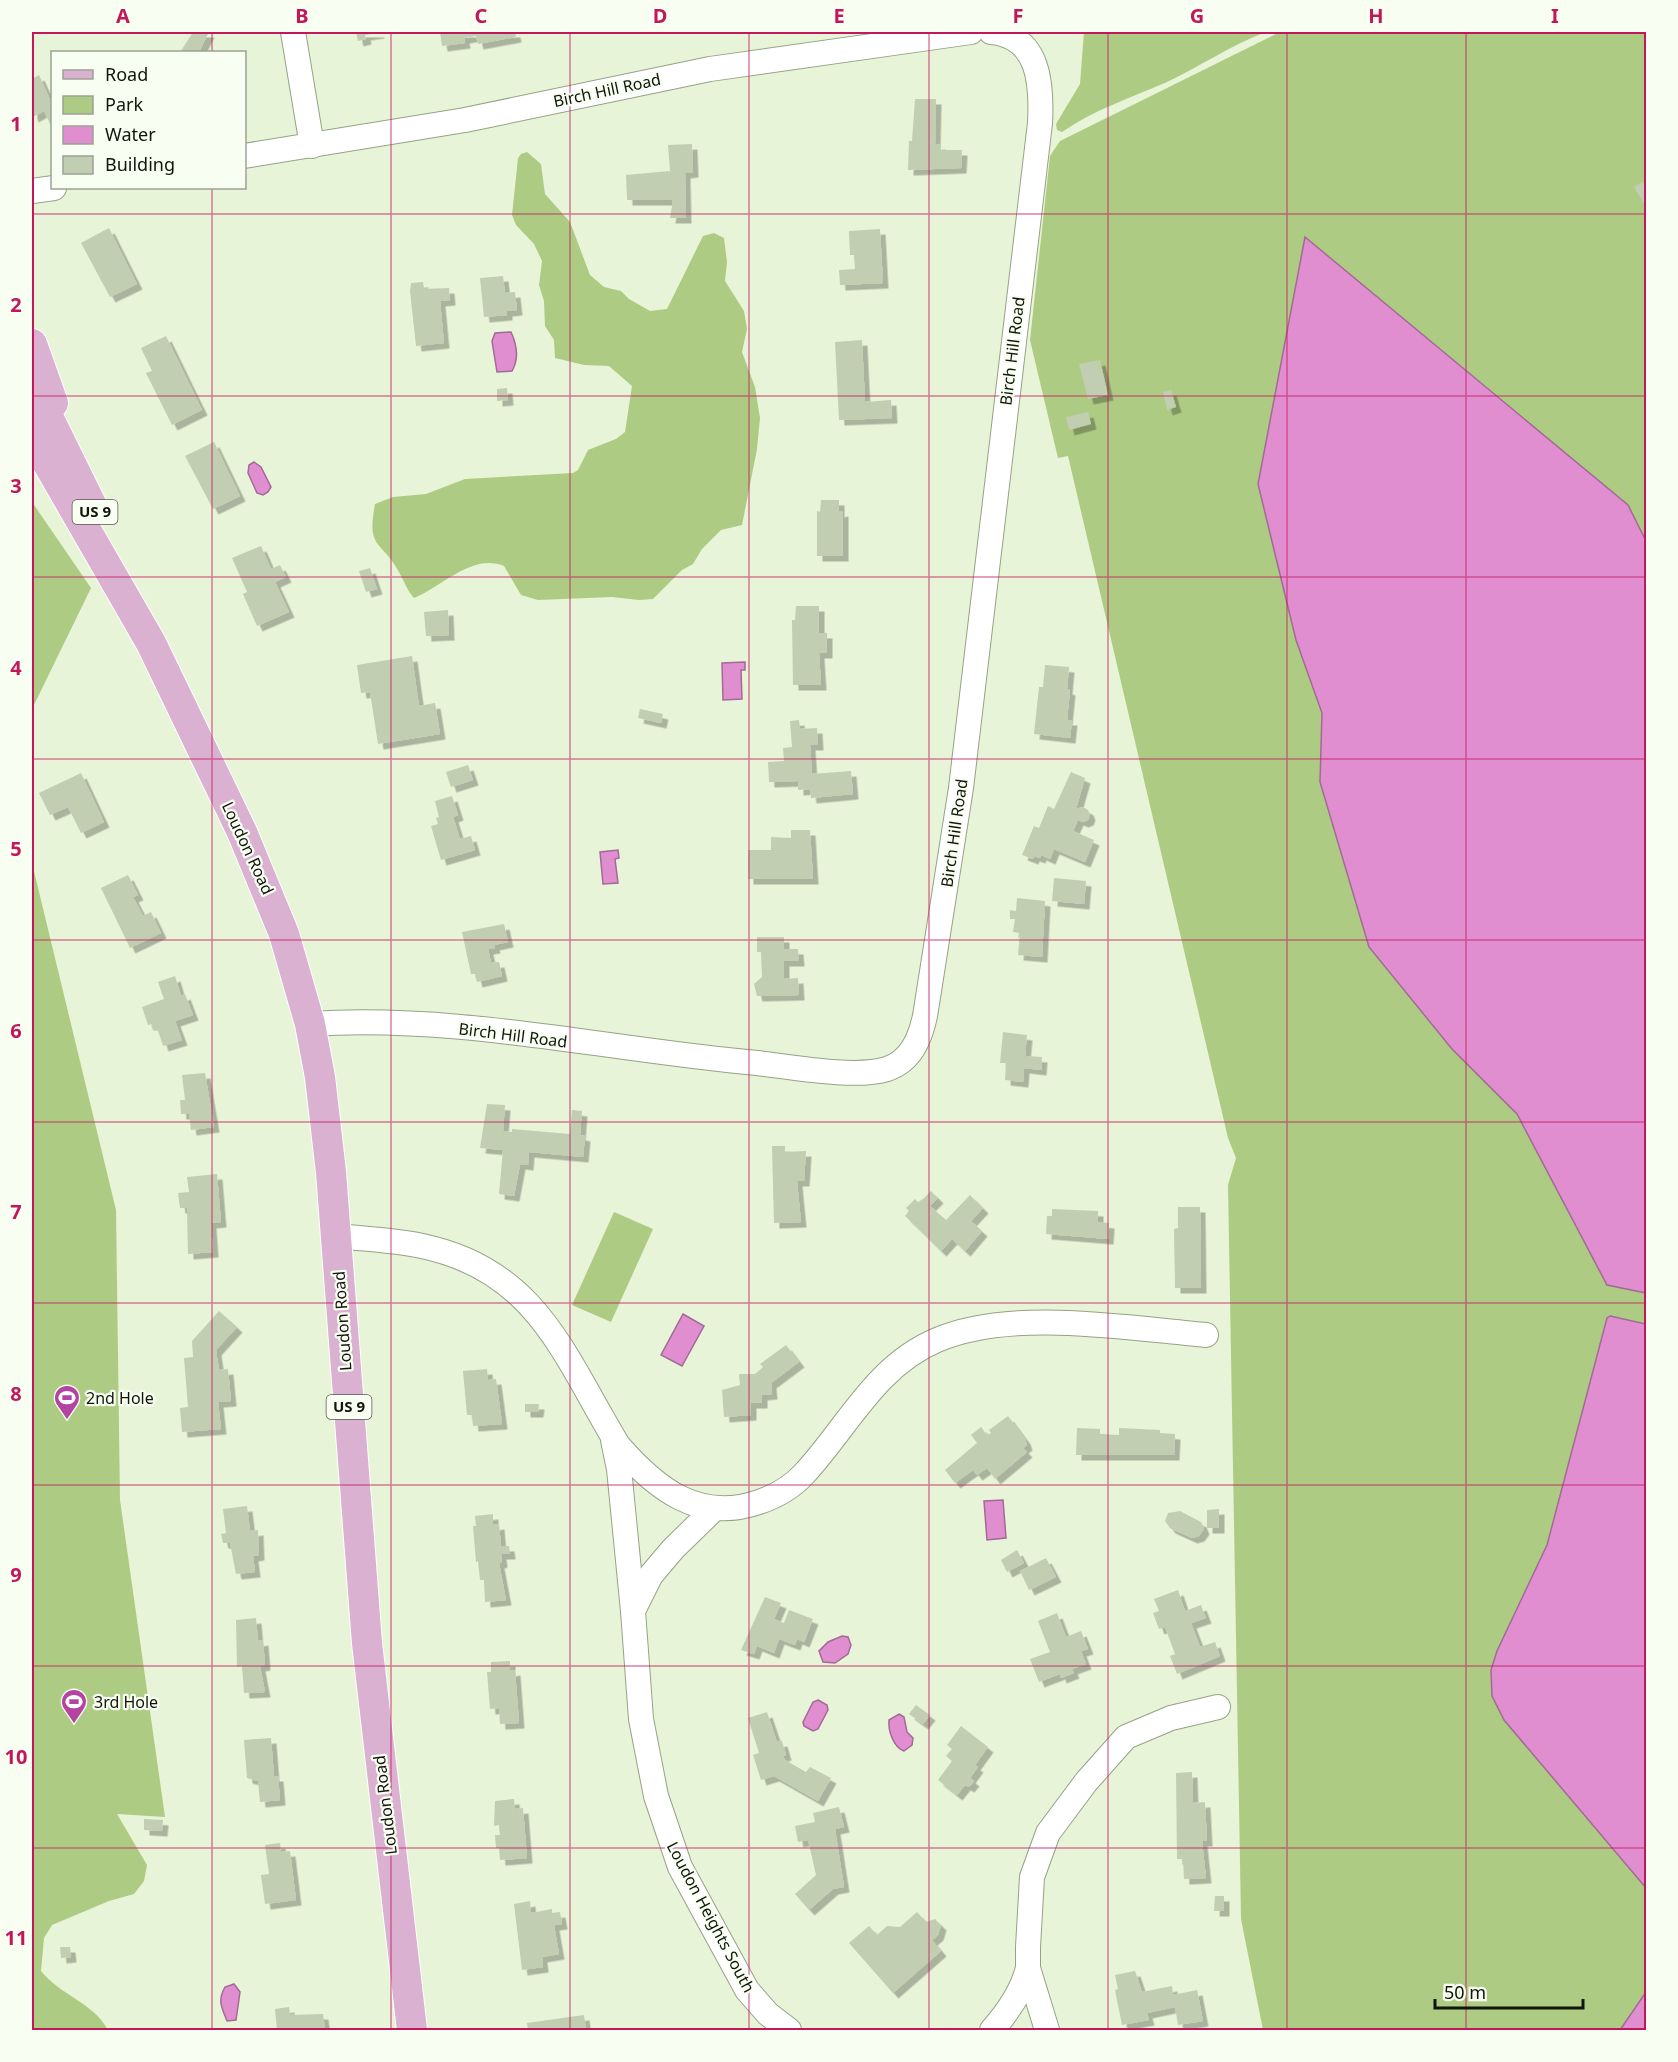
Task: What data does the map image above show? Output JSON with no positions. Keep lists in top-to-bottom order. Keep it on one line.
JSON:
{"streets":{"main road":["US 9","Loudon Road"],"street":["Birch Hill Road","Loudon Heights South"]},"crossings":[["Birch Hill Road","Loudon Road"],["US 9","Loudon Road"],["Loudon Road","Loudon Heights South"]],"places":{"sports":["2nd Hole","3rd Hole"]},"legend":["Road","Park","Water","Building"],"scale_bar":"50 m","grid":{"columns":["A","B","C","D","E","F","G","H","I"],"rows":["1","2","3","4","5","6","7","8","9","10","11"]}}
